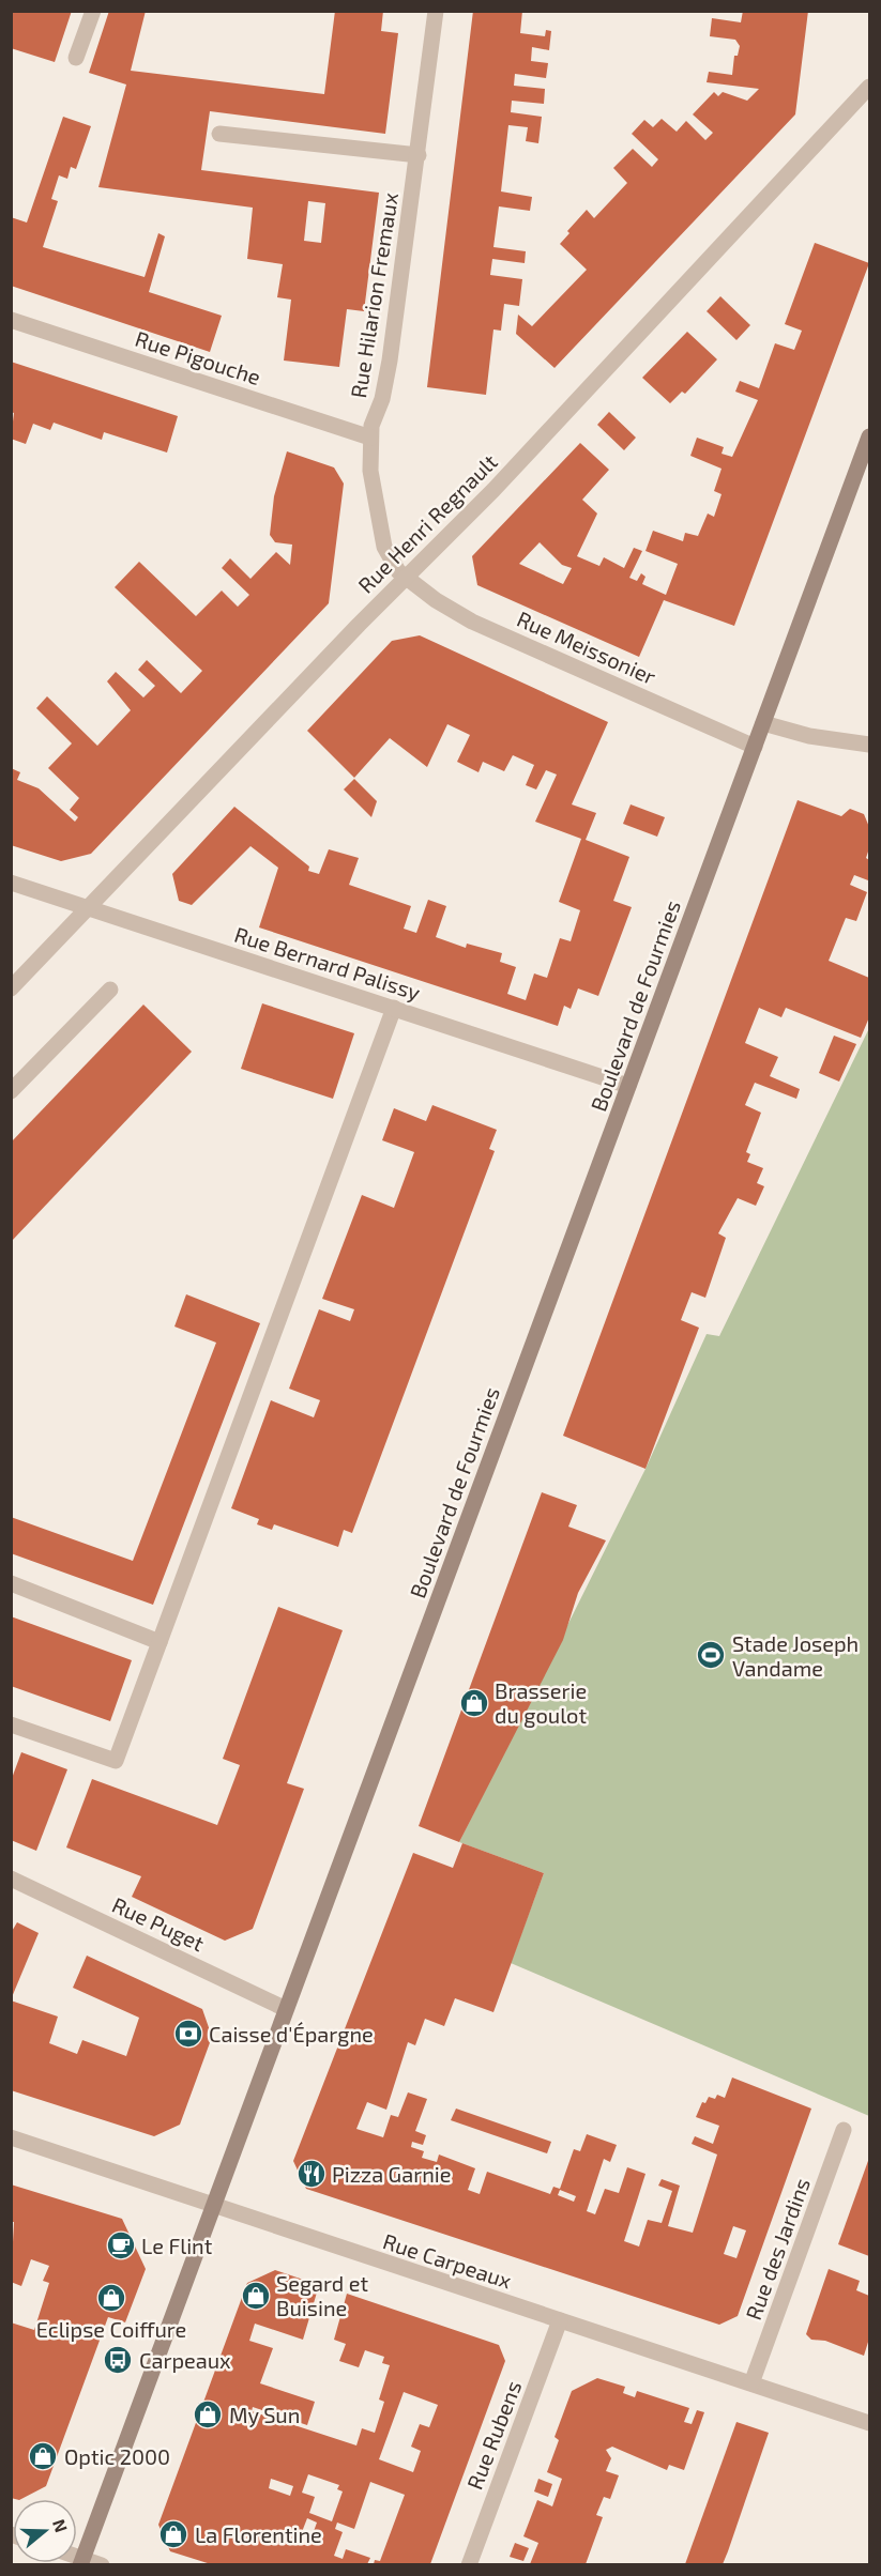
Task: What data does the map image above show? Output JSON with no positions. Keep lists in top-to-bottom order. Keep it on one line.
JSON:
{"streets":{"street":["Rue Hilarion Fremaux","Rue Pigouche","Rue Henri Regnault","Rue Meissonier","Rue Bernard Palissy","Boulevard de Fourmies","Rue Puget","Rue des Jardins","Rue Carpeaux","Rue Rubens"]},"crossings":[["Rue Hilarion Fremaux","Rue Pigouche"],["Rue Hilarion Fremaux","Rue Henri Regnault"],["Rue Hilarion Fremaux","Rue Meissonier"],["Rue Henri Regnault","Rue Meissonier"],["Rue Henri Regnault","Rue Bernard Palissy"],["Rue Meissonier","Boulevard de Fourmies"],["Rue Bernard Palissy","Boulevard de Fourmies"],["Boulevard de Fourmies","Rue Puget"],["Boulevard de Fourmies","Rue Carpeaux"],["Rue des Jardins","Rue Carpeaux"],["Rue Carpeaux","Rue Rubens"]],"places":{"sports":["Stade Joseph Vandame"],"shop":["Brasserie du goulot","Segard et Buisine","Eclipse Coiffure","My Sun","Optic 2000","La Florentine"],"bank":["Caisse d'Épargne"],"restaurant":["Pizza Garnie"],"cafe":["Le Flint"],"bus stop":["Carpeaux"]},"north":"right"}
